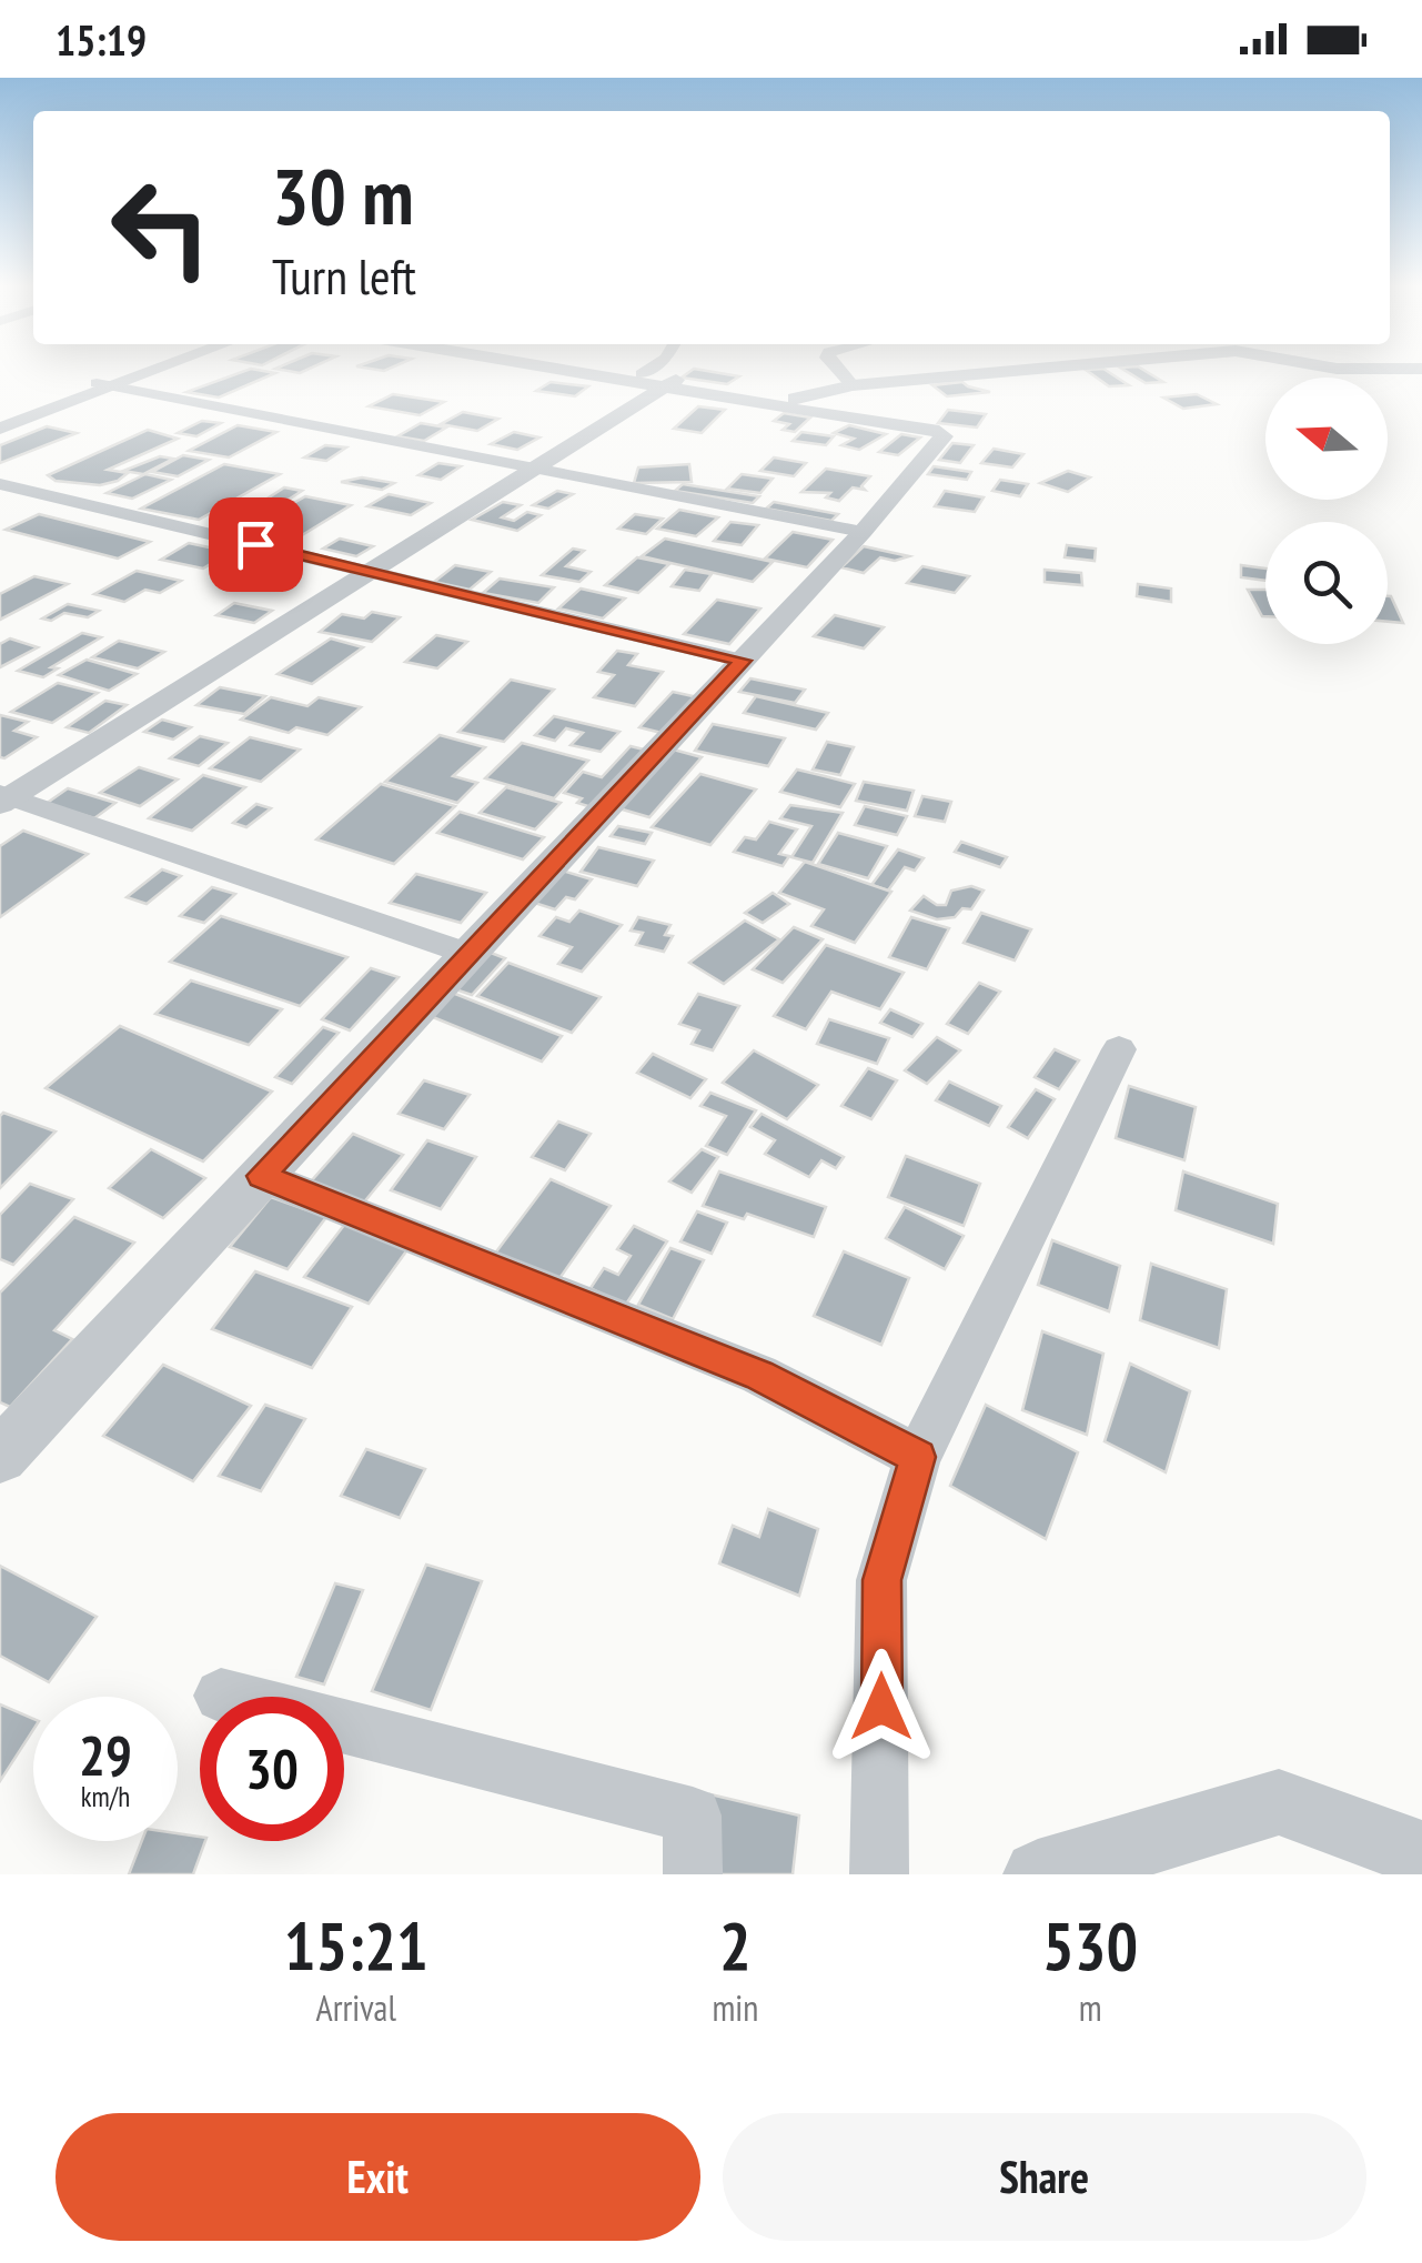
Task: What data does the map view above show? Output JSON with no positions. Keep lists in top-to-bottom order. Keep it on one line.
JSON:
{"north":"left","page":{"status":"15:19","turn":["30 m","Turn left"],"speed":"29 km/h","limit":"30","eta":["15:21","Arrival","2","min","530","m"],"buttons":["Exit","Share"]}}
